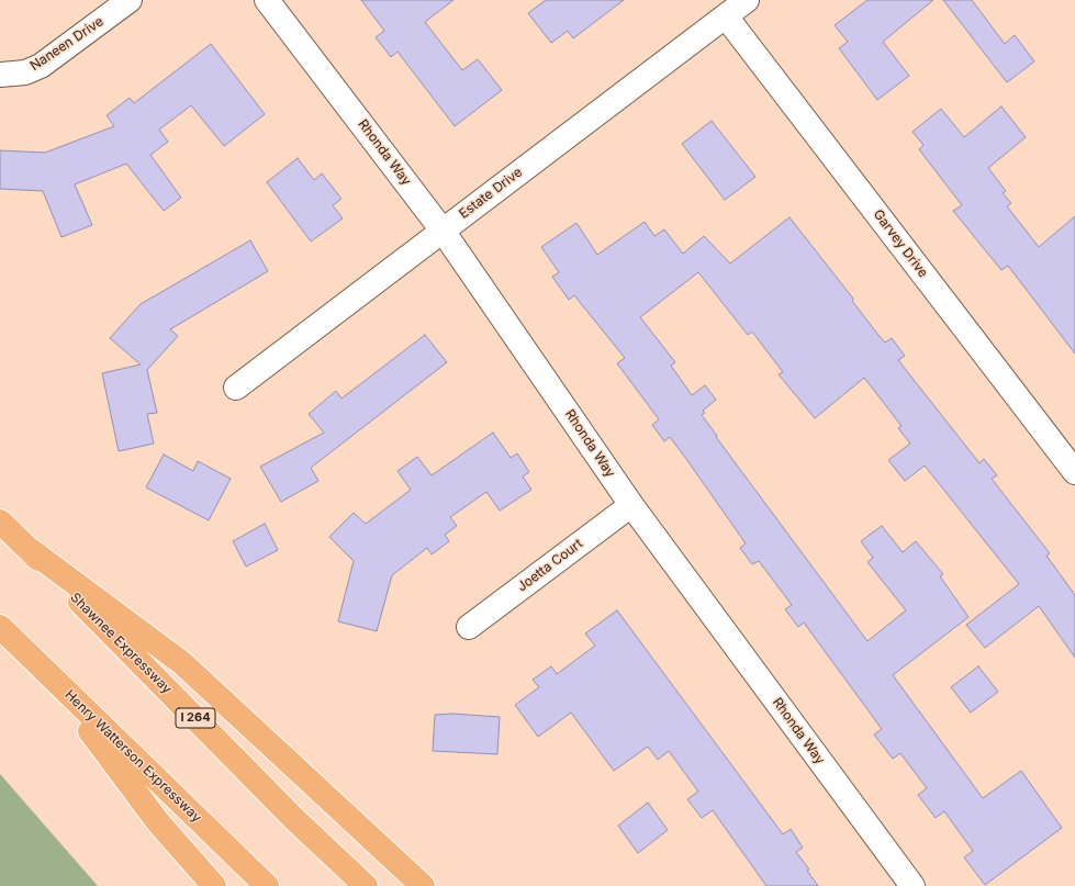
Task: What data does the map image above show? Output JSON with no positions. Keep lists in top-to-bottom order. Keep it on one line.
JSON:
{"streets":{"highway":["Shawnee Expressway","I 264","Henry Watterson Expressway"],"street":["Naneen Drive","Rhonda Way","Estate Drive","Garvey Drive","Joetta Court"]},"crossings":[["Rhonda Way","Estate Drive"],["Rhonda Way","Joetta Court"],["Estate Drive","Garvey Drive"],["Shawnee Expressway","I 264"]]}
